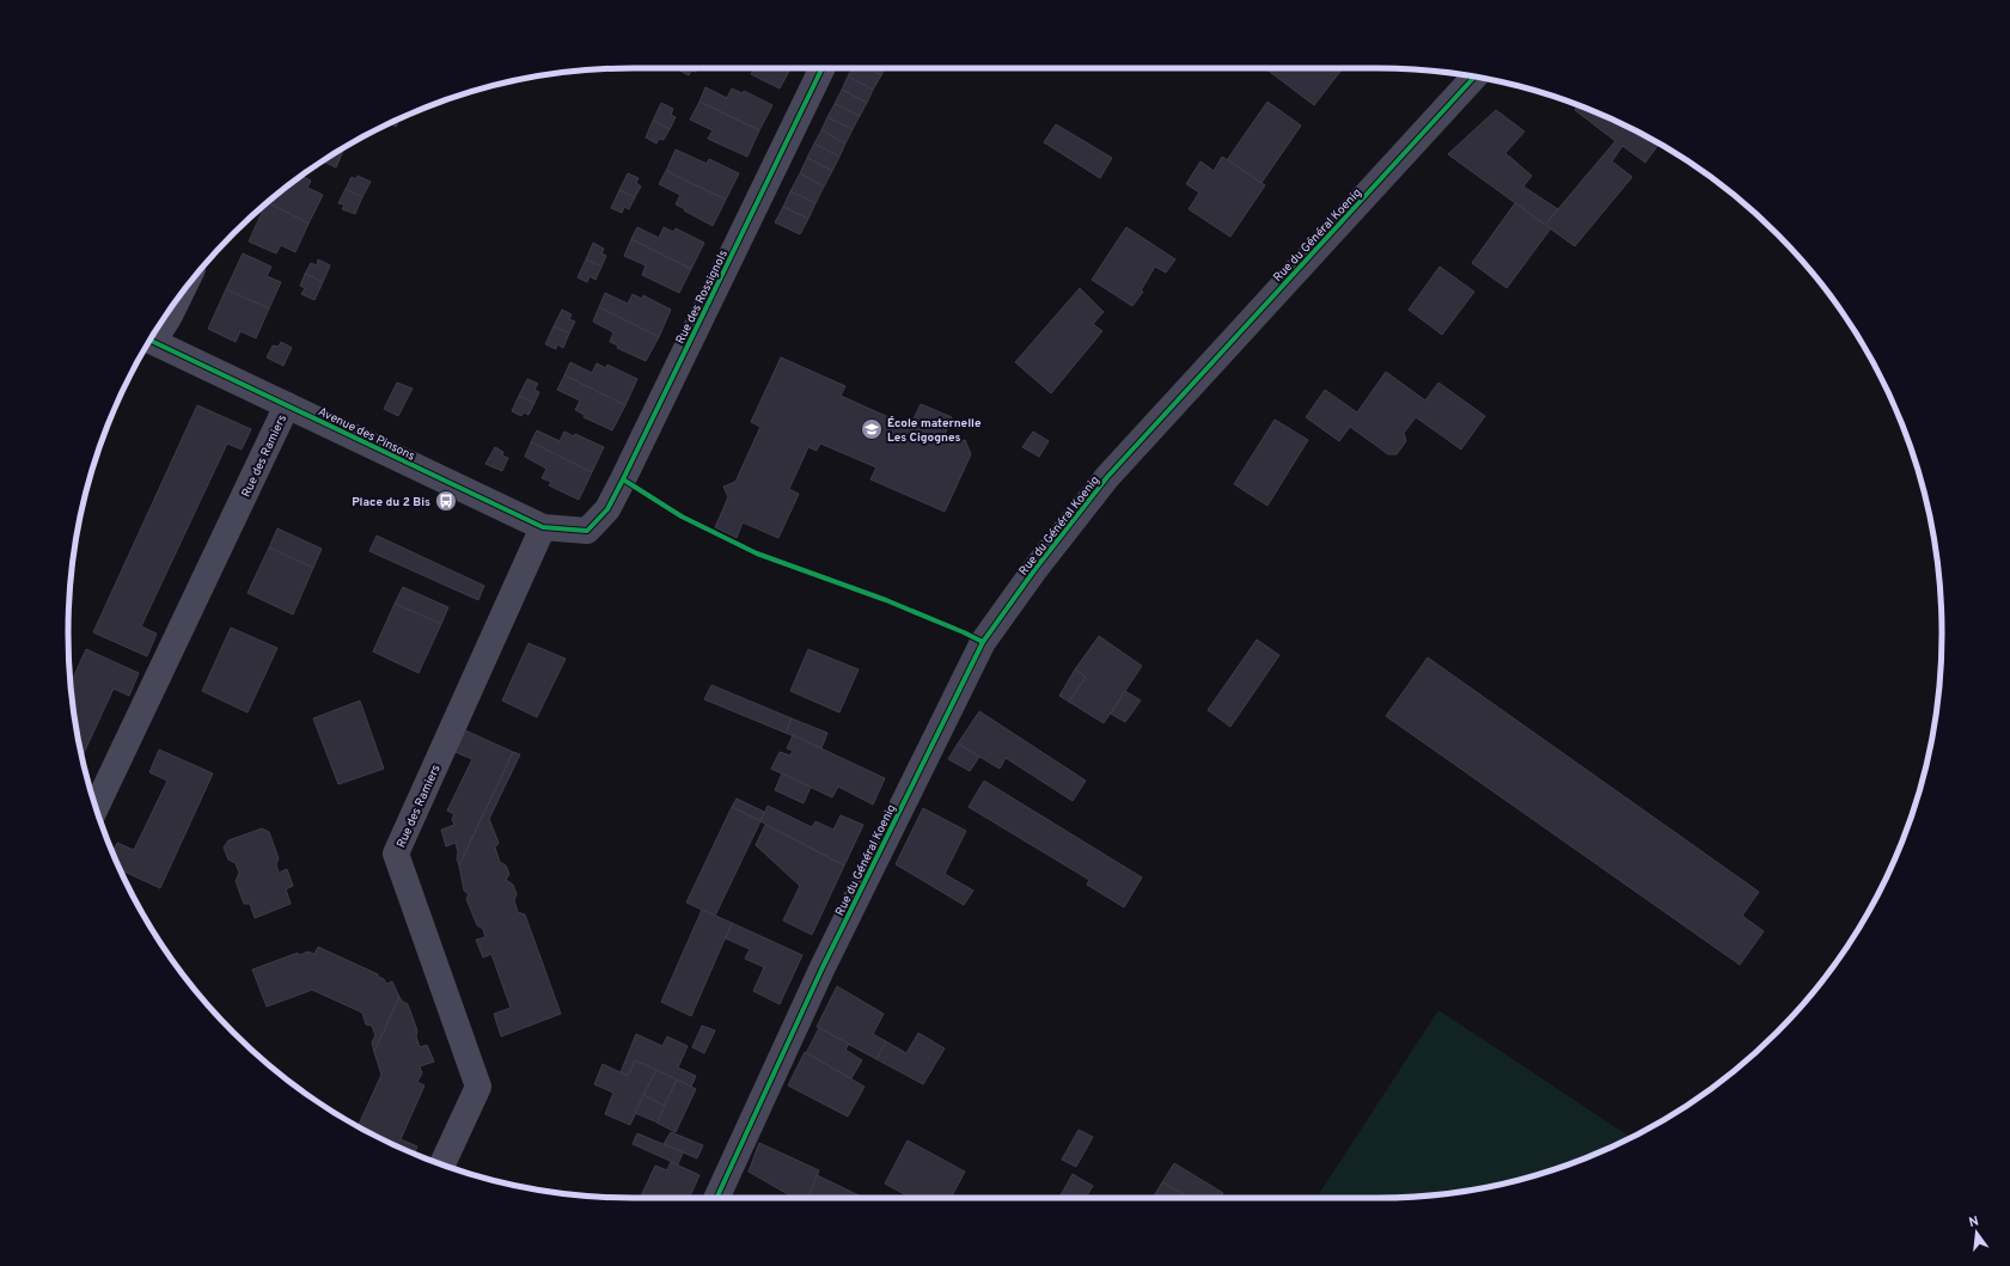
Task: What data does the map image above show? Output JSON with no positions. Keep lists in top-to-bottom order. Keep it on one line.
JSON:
{"streets":{"street":["Rue du Général Koenig","Rue des Rossignols","Avenue des Pinsons","Rue des Ramiers"]},"crossings":[["Rue des Rossignols","Avenue des Pinsons"],["Avenue des Pinsons","Rue des Ramiers"]],"places":{"school or university":["École maternelle Les Cigognes"],"bus stop":["Place du 2 Bis"]},"north":"top"}
